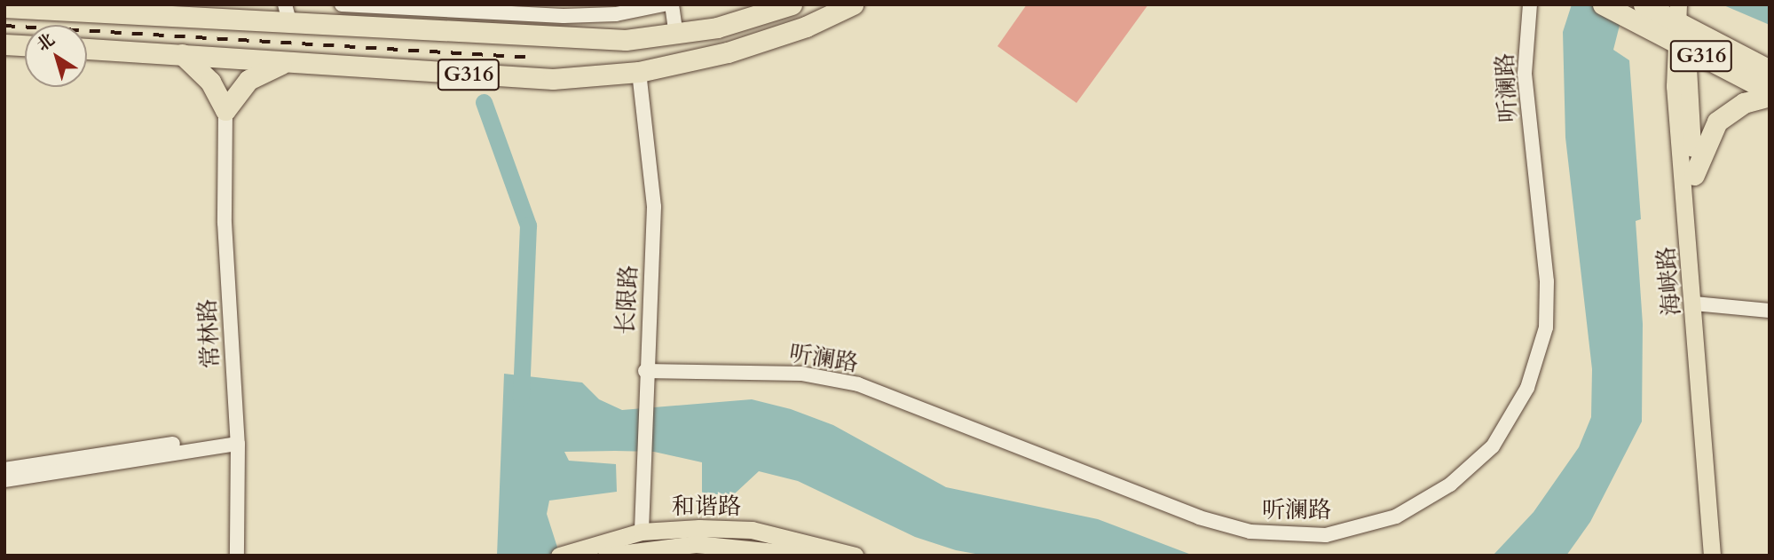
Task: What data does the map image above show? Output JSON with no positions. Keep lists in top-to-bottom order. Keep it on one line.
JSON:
{"streets":{"highway":["G316"],"main road":["海峡路","和谐路"],"street":["听澜路","长限路","常林路"]},"crossings":[["G316","海峡路"],["G316","长限路"],["听澜路","长限路"],["长限路","和谐路"]],"north":"top left"}
